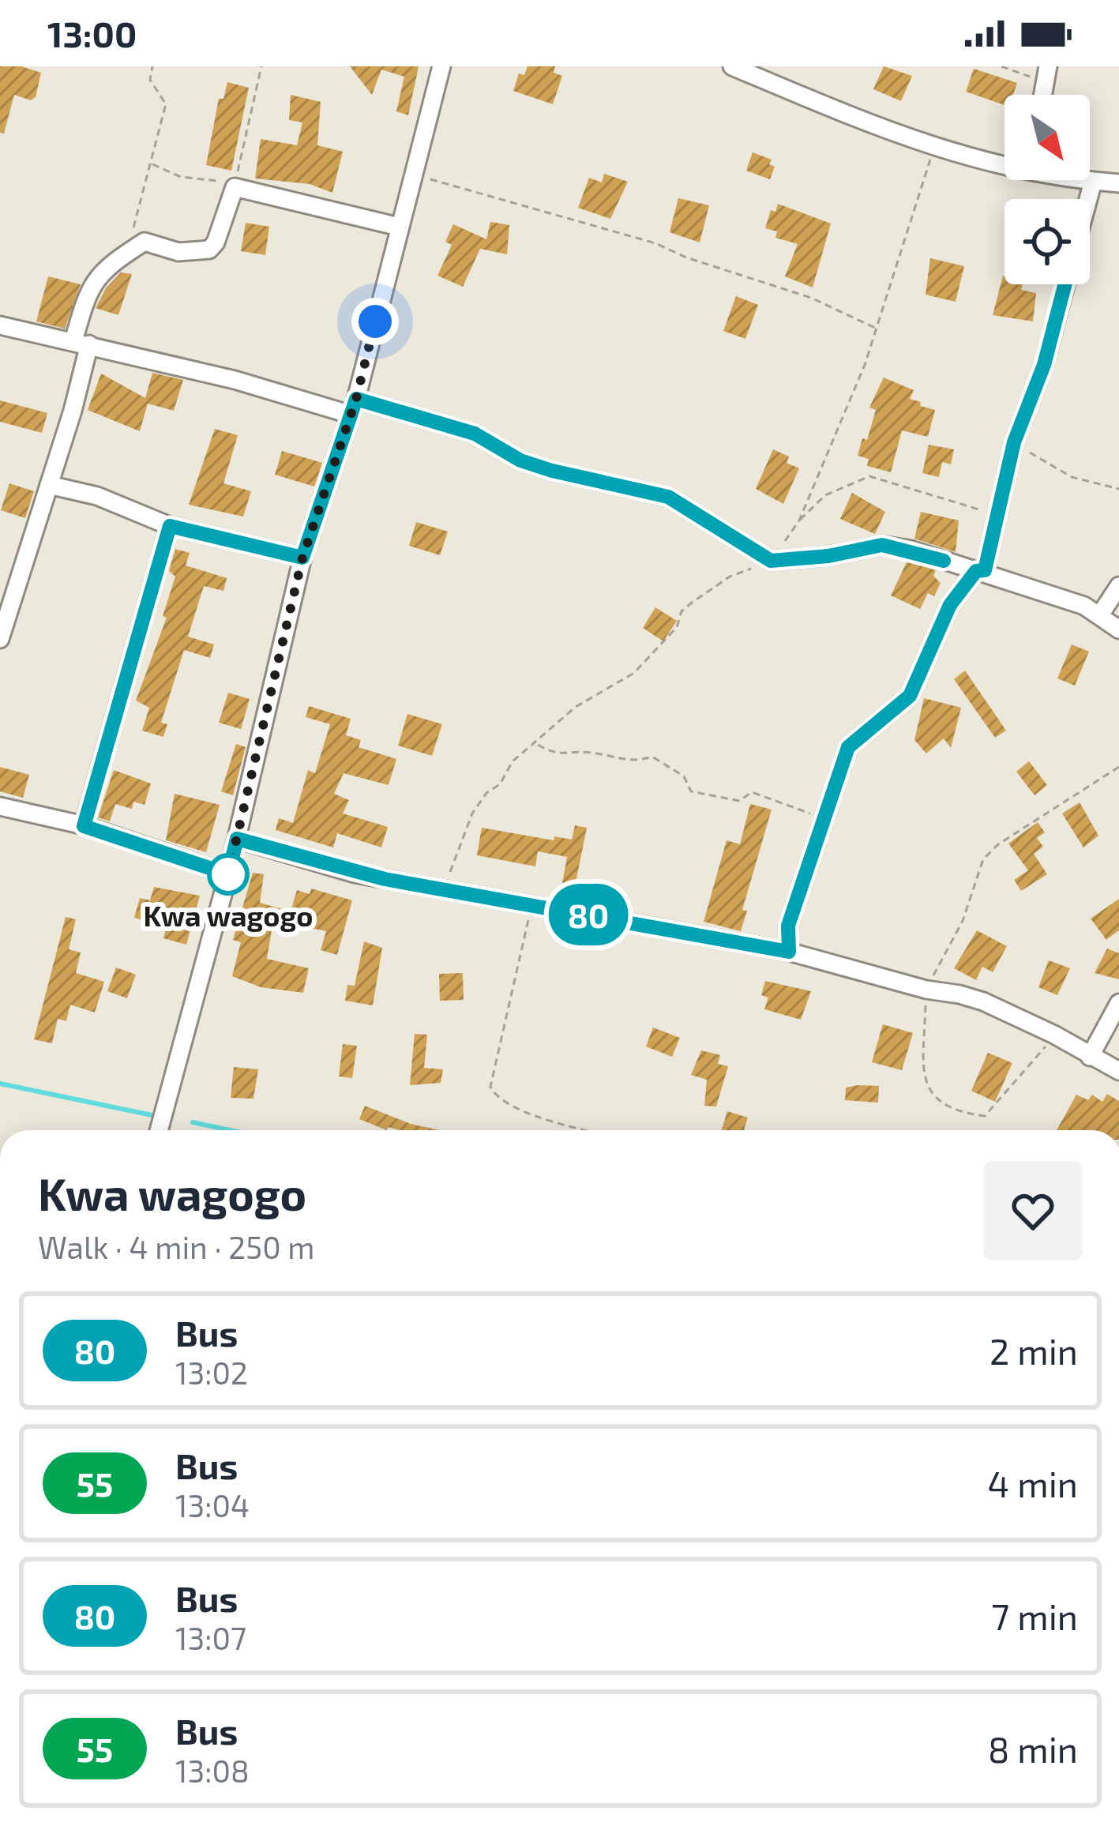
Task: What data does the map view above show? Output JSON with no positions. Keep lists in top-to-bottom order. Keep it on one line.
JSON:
{"places":["Kwa wagogo"],"lines":["bus line 80"],"north":"bottom right","page":{"status":"13:00","on_map":"80","heading":["Kwa wagogo","Walk · 4 min · 250 m"],"list":[{"mark":"80","name":"Bus","note":"13:02","value":"2 min"},{"mark":"55","name":"Bus","note":"13:04","value":"4 min"},{"mark":"80","name":"Bus","note":"13:07","value":"7 min"},{"mark":"55","name":"Bus","note":"13:08","value":"8 min"}]}}
